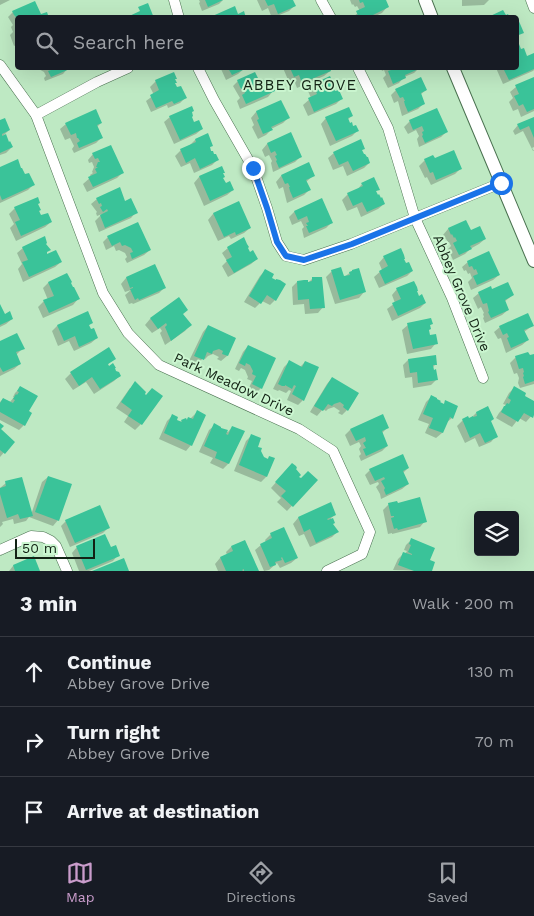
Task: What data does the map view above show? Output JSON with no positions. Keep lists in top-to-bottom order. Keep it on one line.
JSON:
{"streets":{"street":["Abbey Grove Drive","Park Meadow Drive"]},"districts":["ABBEY GROVE"],"scale_bar":"50 m","page":{"search":"Search here","scale":"50 m","heading":["3 min","Walk · 200 m"],"list":[["Continue","Abbey Grove Drive","130 m"],["Turn right","Abbey Grove Drive","70 m"],"Arrive at destination"],"nav":["Map","Directions","Saved"]}}
